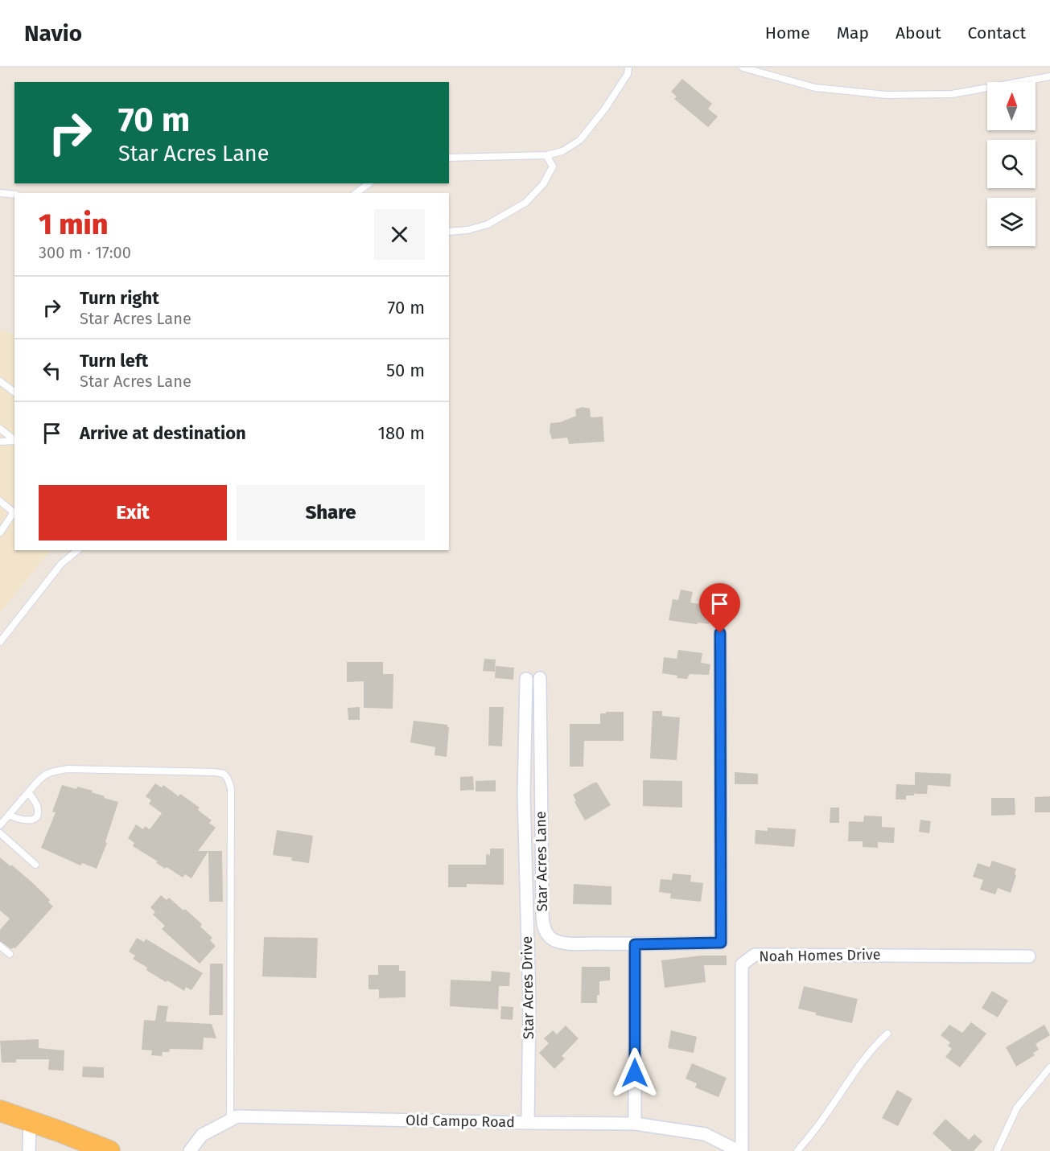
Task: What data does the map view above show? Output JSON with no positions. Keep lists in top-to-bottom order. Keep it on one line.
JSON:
{"streets":{"street":["Star Acres Lane","Noah Homes Drive","Star Acres Drive","Old Campo Road"]},"crossings":[["Noah Homes Drive","Old Campo Road"],["Star Acres Drive","Old Campo Road"]],"north":"top","page":{"header":"Navio","nav":["Home","Map","About","Contact"],"turn":["70 m","Star Acres Lane"],"heading":["1 min","300 m · 17:00"],"list":[{"name":"Turn right","note":"Star Acres Lane","value":"70 m"},{"name":"Turn left","note":"Star Acres Lane","value":"50 m"},{"name":"Arrive at destination","value":"180 m"}],"buttons":["Exit","Share"]}}
